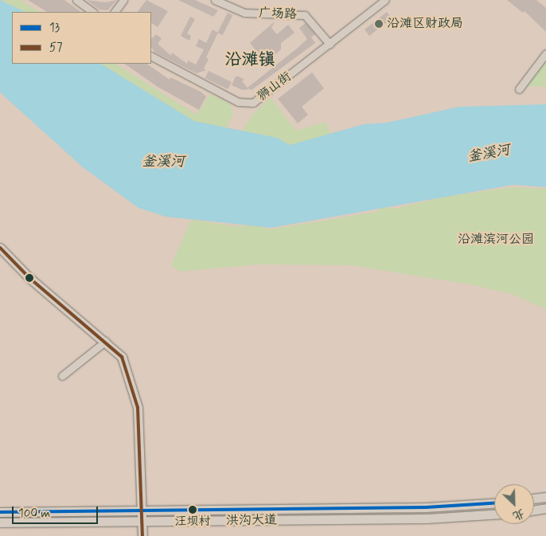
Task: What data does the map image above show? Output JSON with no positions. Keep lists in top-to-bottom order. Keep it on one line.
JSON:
{"streets":{"main road":["洪沟大道"],"street":["广场路","狮山街"]},"crossings":[["广场路","狮山街"]],"districts":["沿滩镇"],"water":["釜溪河"],"parks":["沿滩滨河公园"],"places":["沿滩区财政局","汪坝村"],"lines":["transit line 57","transit line 13"],"legend":["13","57"],"scale_bar":"100 m","north":"bottom right"}
